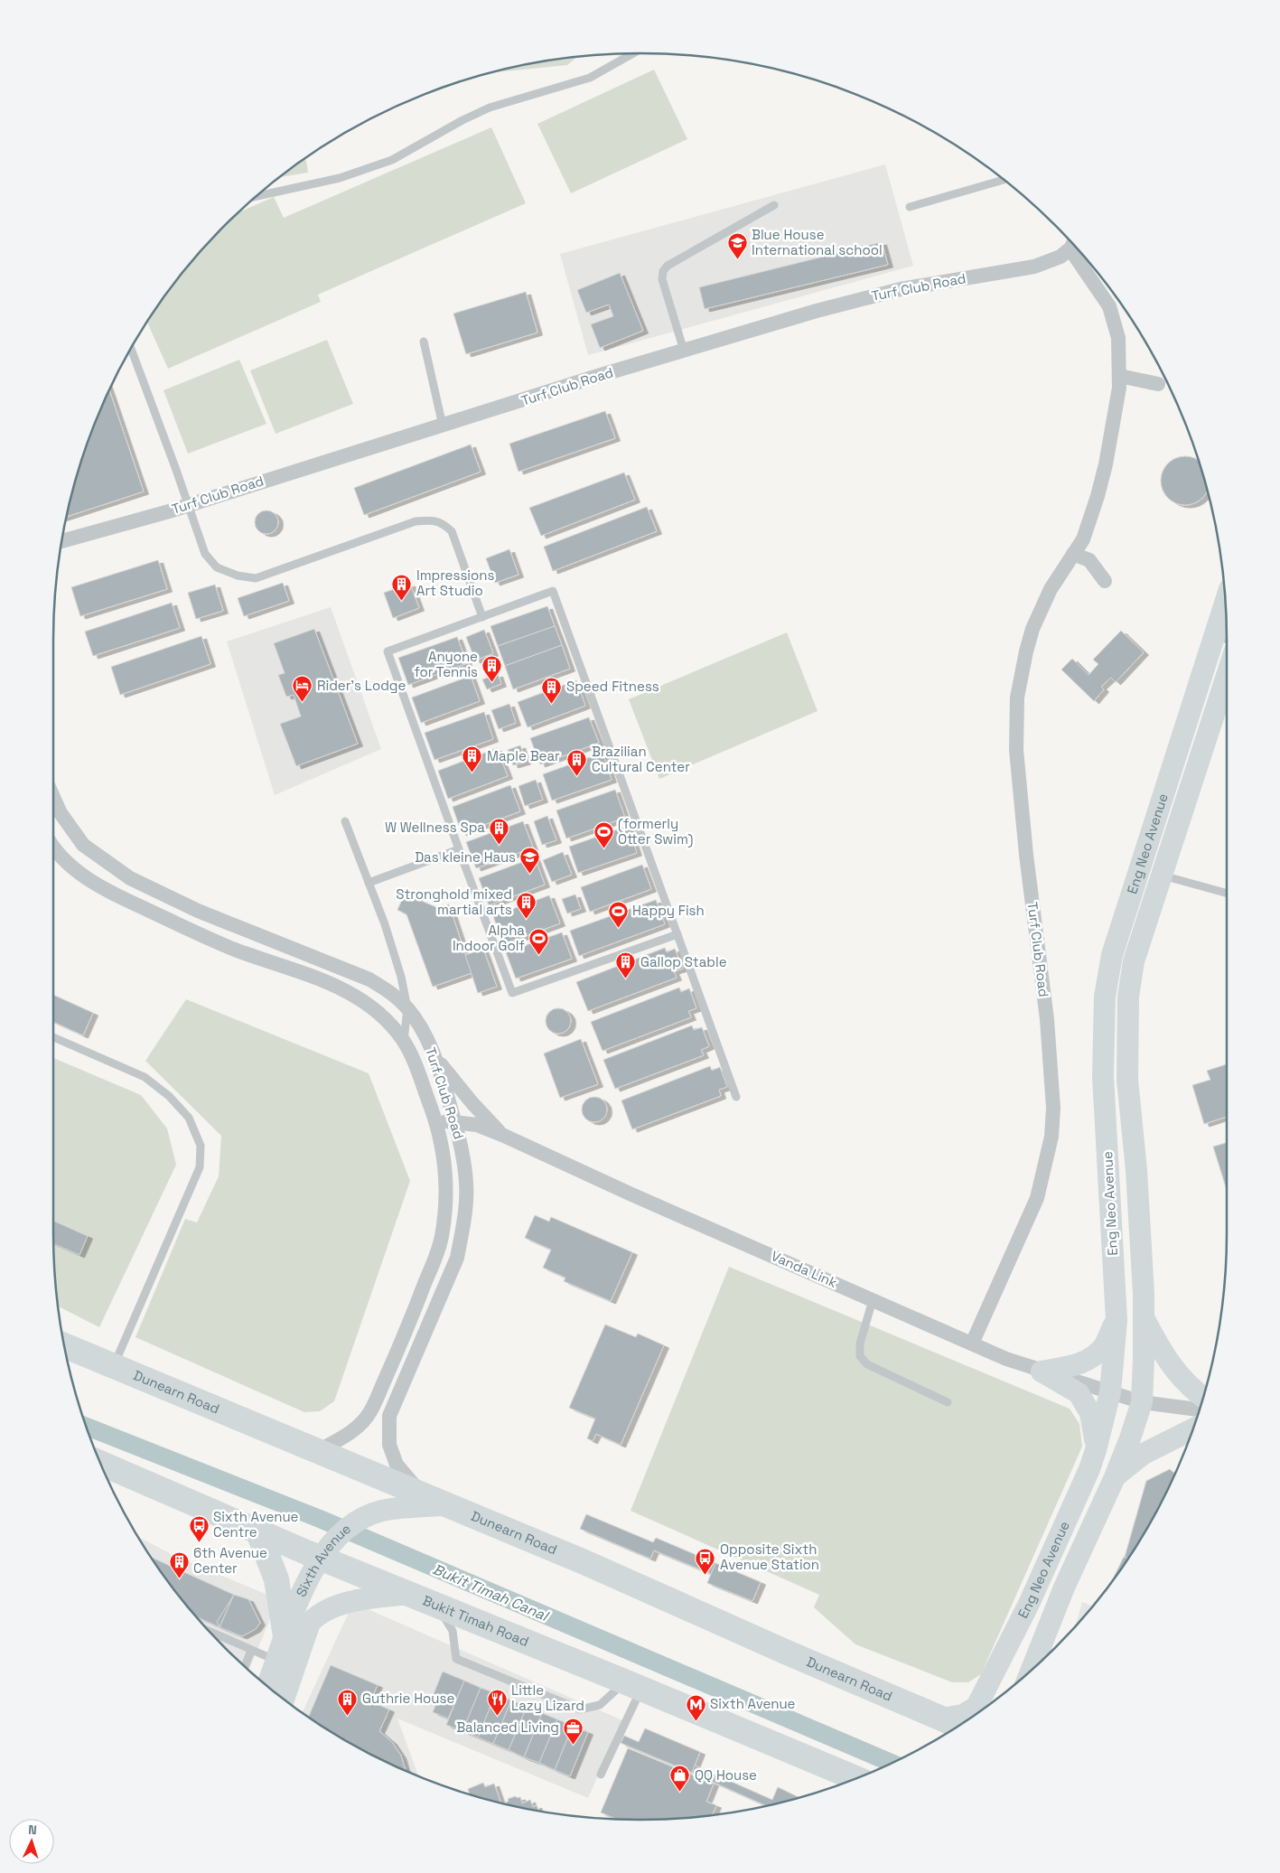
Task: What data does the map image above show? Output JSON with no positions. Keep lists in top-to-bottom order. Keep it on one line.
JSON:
{"streets":{"highway":["Dunearn Road","Bukit Timah Road"],"main road":["Eng Neo Avenue","Sixth Avenue"],"street":["Turf Club Road","Vanda Link"]},"crossings":[["Turf Club Road","Vanda Link"],["Turf Club Road","Dunearn Road"],["Eng Neo Avenue","Vanda Link"],["Eng Neo Avenue","Dunearn Road"],["Dunearn Road","Sixth Avenue"],["Sixth Avenue","Bukit Timah Road"]],"water":["Bukit Timah Canal"],"places":{"school or university":["Blue House International school","Das kleine Haus"],"building":["Impressions Art Studio","Anyone for Tennis","Speed Fitness","Maple Bear","Brazilian Cultural Center","W Wellness Spa","Stronghold mixed martial arts","Gallop Stable","6th Avenue Center","Guthrie House"],"hotel":["Rider's Lodge"],"sports":["(formerly Otter Swim)","Happy Fish","Alpha Indoor Golf"],"bus stop":["Sixth Avenue Centre","Opposite Sixth Avenue Station"],"restaurant":["Little Lazy Lizard"],"metro station":["Sixth Avenue"],"office":["Balanced Living"],"shop":["QQ House"]},"north":"top"}
